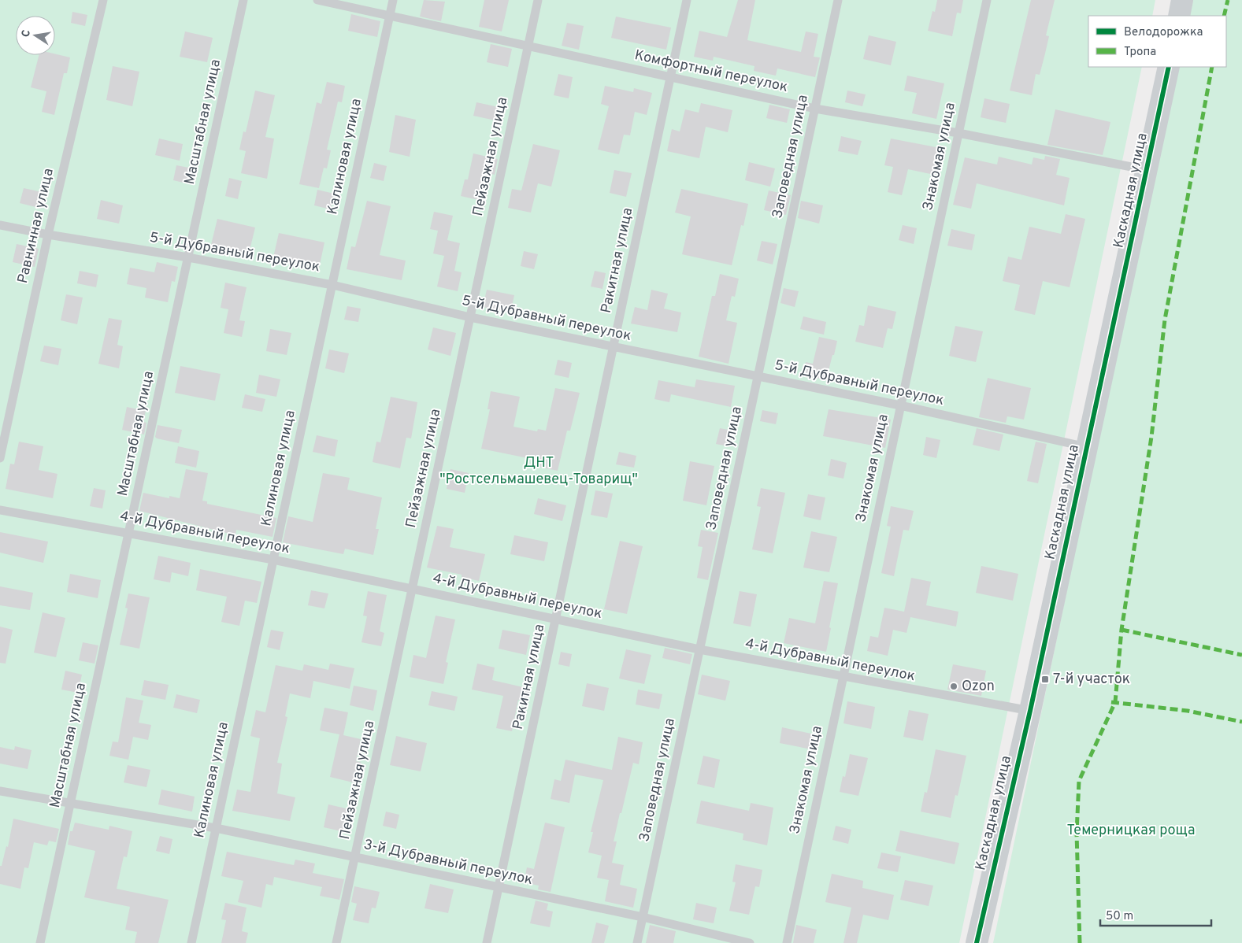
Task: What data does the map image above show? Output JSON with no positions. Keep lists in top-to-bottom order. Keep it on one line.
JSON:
{"streets":{"street":["Каскадная улица"],"lane":["Комфортный переулок","Масштабная улица","Калиновая улица","Пейзажная улица","Заповедная улица","Знакомая улица","Равнинная улица","5-й Дубравный переулок","Ракитная улица","4-й Дубравный переулок","3-й Дубравный переулок"]},"crossings":[["Комфортный переулок","Калиновая улица"],["Комфортный переулок","Пейзажная улица"],["Комфортный переулок","Заповедная улица"],["Комфортный переулок","Знакомая улица"],["Комфортный переулок","Каскадная улица"],["Комфортный переулок","Ракитная улица"],["Масштабная улица","5-й Дубравный переулок"],["Масштабная улица","4-й Дубравный переулок"],["Масштабная улица","3-й Дубравный переулок"],["Калиновая улица","5-й Дубравный переулок"],["Калиновая улица","4-й Дубравный переулок"],["Калиновая улица","3-й Дубравный переулок"],["Пейзажная улица","5-й Дубравный переулок"],["Пейзажная улица","4-й Дубравный переулок"],["Пейзажная улица","3-й Дубравный переулок"],["Заповедная улица","5-й Дубравный переулок"],["Заповедная улица","4-й Дубравный переулок"],["Заповедная улица","3-й Дубравный переулок"],["Знакомая улица","5-й Дубравный переулок"],["Знакомая улица","4-й Дубравный переулок"],["Каскадная улица","5-й Дубравный переулок"],["Каскадная улица","4-й Дубравный переулок"],["Равнинная улица","5-й Дубравный переулок"],["5-й Дубравный переулок","Ракитная улица"],["Ракитная улица","4-й Дубравный переулок"],["Ракитная улица","3-й Дубравный переулок"]],"parks":["ДНТ \"Ростсельмашевец-Товарищ\"","Темерницкая роща"],"places":{"transit":["7-й участок"],"other":["Ozon"]},"legend":["Велодорожка","Тропа"],"scale_bar":"50 m","north":"left"}
